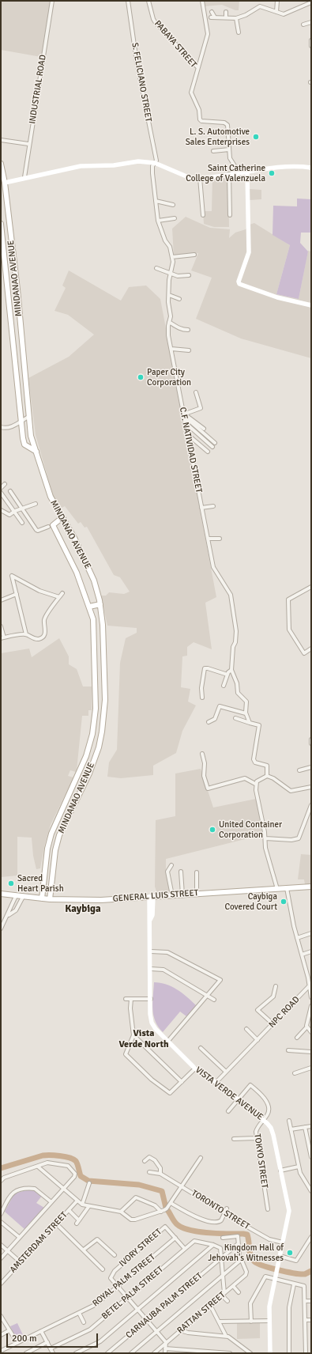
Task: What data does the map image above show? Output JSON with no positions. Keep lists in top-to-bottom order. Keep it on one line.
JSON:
{"streets":{"main road":["MINDANAO AVENUE","GENERAL LUIS STREET"],"street":["PABAYA STREET","S. FELICIANO STREET","INDUSTRIAL ROAD","C.F. NATIVIDAD STREET","NPC ROAD","VISTA VERDE AVENUE","TOKYO STREET","TORONTO STREET","AMSTERDAM STREET","IVORY STREET","ROYAL PALM STREET","BETEL PALM STREET","CARNAUBA PALM STREET","RATTAN STREET"]},"crossings":[["S. FELICIANO STREET","C.F. NATIVIDAD STREET"],["MINDANAO AVENUE","GENERAL LUIS STREET"],["GENERAL LUIS STREET","VISTA VERDE AVENUE"],["NPC ROAD","VISTA VERDE AVENUE"],["VISTA VERDE AVENUE","TOKYO STREET"],["VISTA VERDE AVENUE","TORONTO STREET"],["IVORY STREET","ROYAL PALM STREET"],["IVORY STREET","BETEL PALM STREET"]],"districts":["Kaybiga","Vista Verde North"],"places":["L. S. Automotive Sales Enterprises","Saint Catherine College of Valenzuela","Paper City Corporation","United Container Corporation","Sacred Heart Parish","Caybiga Covered Court","Kingdom Hall of Jehovah's Witnesses"],"scale_bar":"200 m"}
